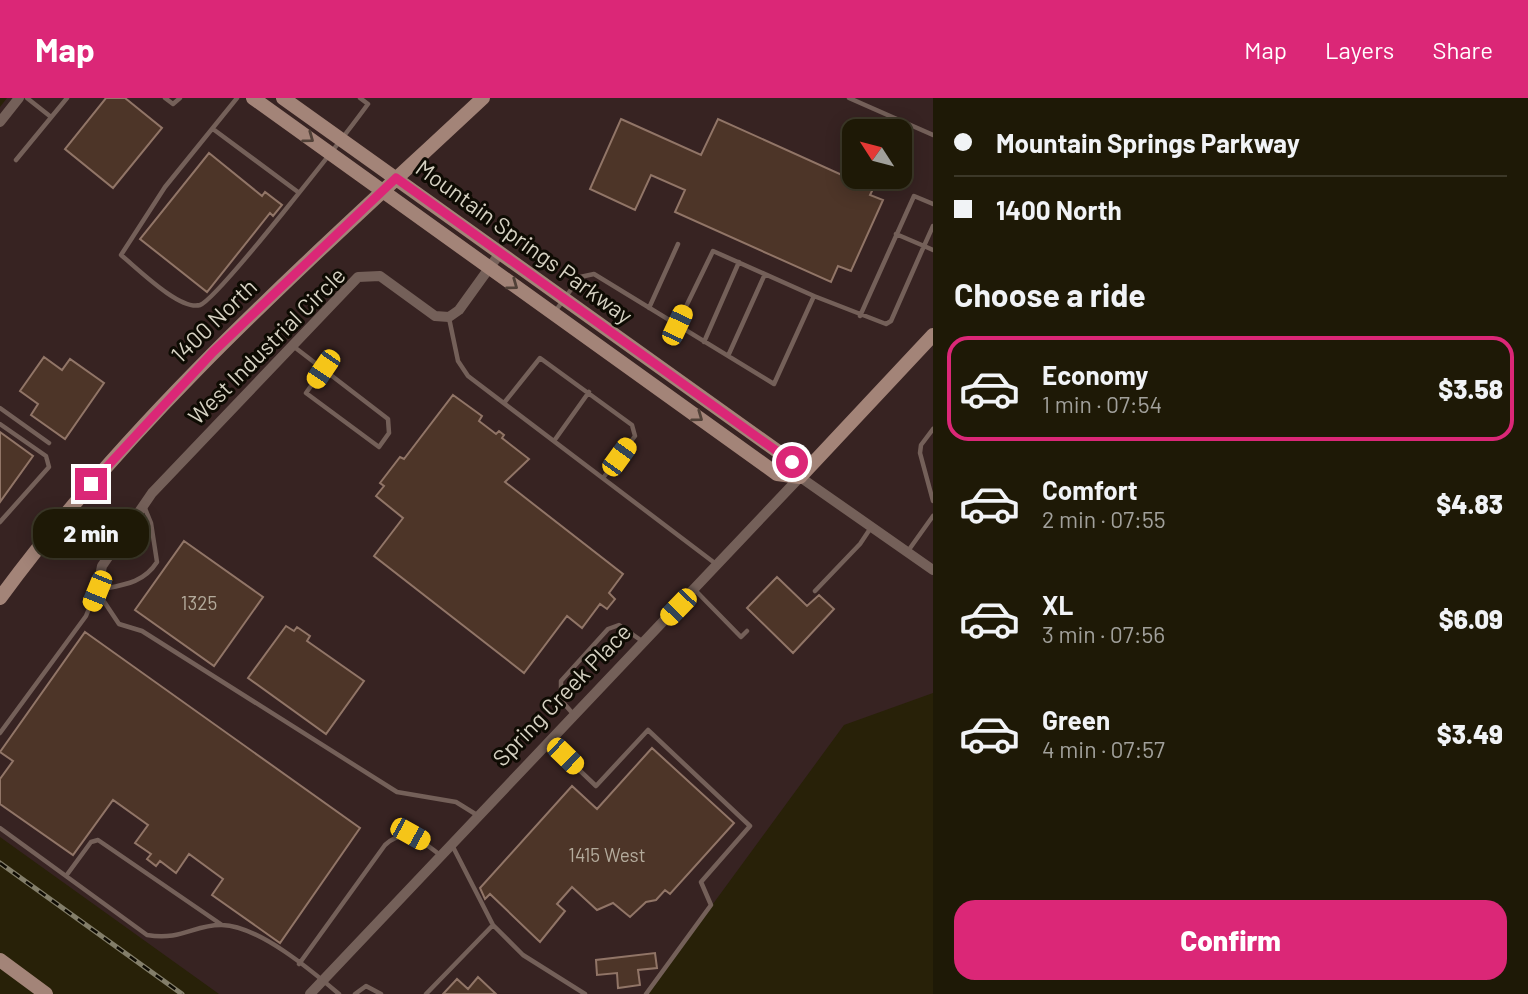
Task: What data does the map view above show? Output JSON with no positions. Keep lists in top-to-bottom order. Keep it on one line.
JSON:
{"streets":{"street":["Mountain Springs Parkway","1400 North","West Industrial Circle","Spring Creek Place"]},"crossings":[["Mountain Springs Parkway","1400 North"],["Mountain Springs Parkway","Spring Creek Place"]],"house_numbers":["1325","1415 West"],"north":"top left","page":{"header":"Map","nav":["Map","Layers","Share"],"banner":["Mountain Springs Parkway","1400 North"],"heading":"Choose a ride","list":[{"name":"Economy","note":"1 min · 07:54","value":"$3.58"},{"name":"Comfort","note":"2 min · 07:55","value":"$4.83"},{"name":"XL","note":"3 min · 07:56","value":"$6.09"},{"name":"Green","note":"4 min · 07:57","value":"$3.49"}],"bubble":"2 min","buttons":"Confirm"}}
